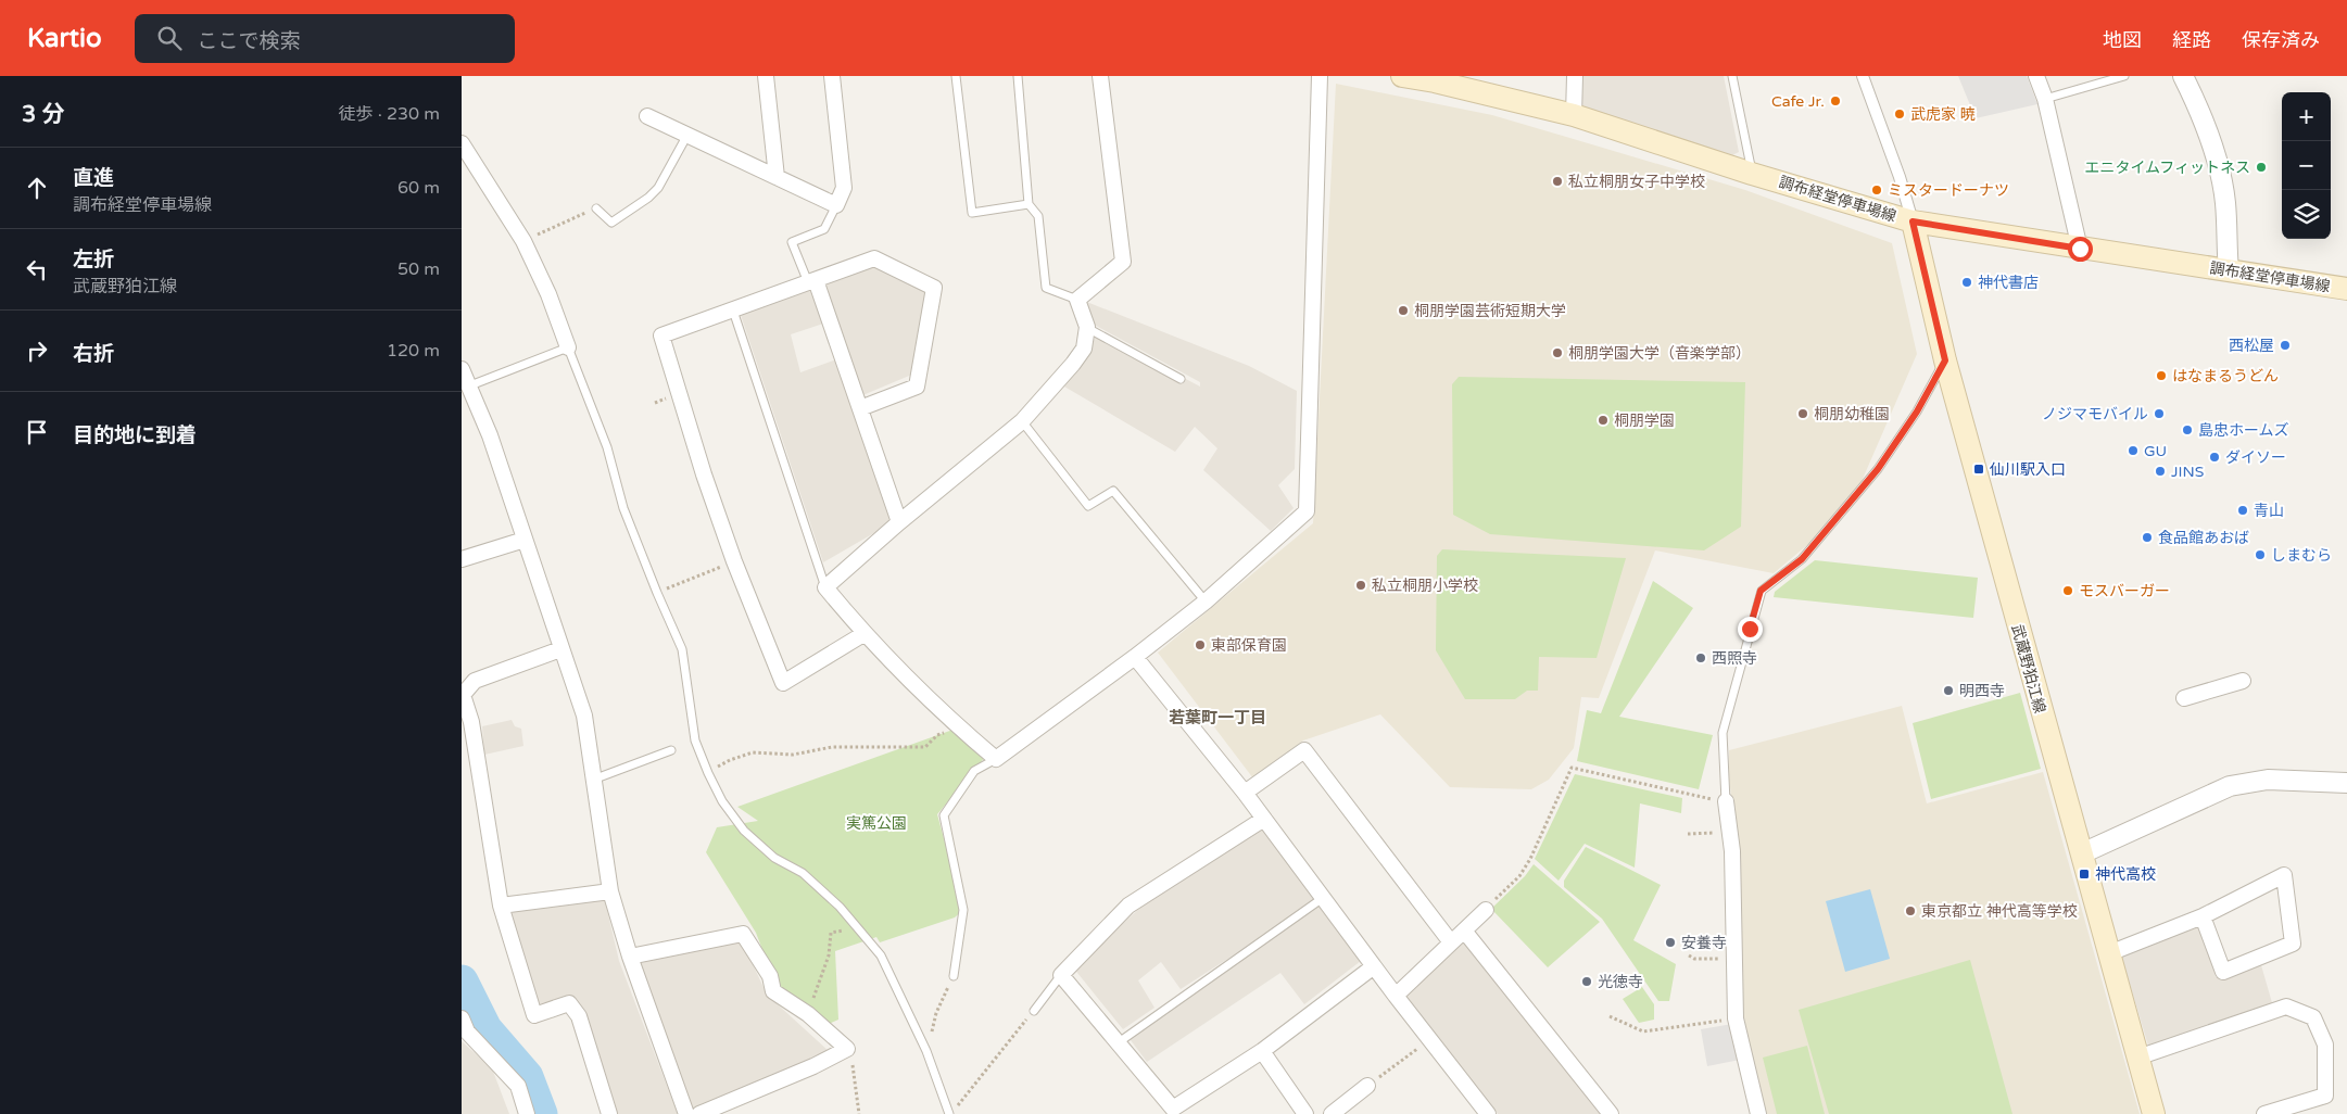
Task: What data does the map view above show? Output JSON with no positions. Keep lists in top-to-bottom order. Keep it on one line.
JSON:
{"streets":{"main road":["調布経堂停車場線","武蔵野狛江線"]},"crossings":[["調布経堂停車場線","武蔵野狛江線"]],"districts":["若葉町一丁目"],"parks":["実篤公園"],"places":{"other":["Cafe Jr.","武虎家 暁","エニタイムフィットネス","私立桐朋女子中学校","ミスタードーナツ","神代書店","桐朋学園芸術短期大学","西松屋","桐朋学園大学（音楽学部）","はなまるうどん","桐朋幼稚園","ノジマモバイル","桐朋学園","島忠ホームズ","GU","ダイソー","JINS","青山","食品館あおば","しまむら","私立桐朋小学校","モスバーガー","東部保育園","西照寺","明西寺","東京都立 神代高等学校","安養寺","光徳寺"],"transit":["仙川駅入口","神代高校"]},"page":{"header":"Kartio","search":"ここで検索","nav":["地図","経路","保存済み"],"heading":["3 分","徒歩 · 230 m"],"map_buttons":["+","−"],"list":[["直進","調布経堂停車場線","60 m"],["左折","武蔵野狛江線","50 m"],["右折","120 m"],"目的地に到着"]}}
